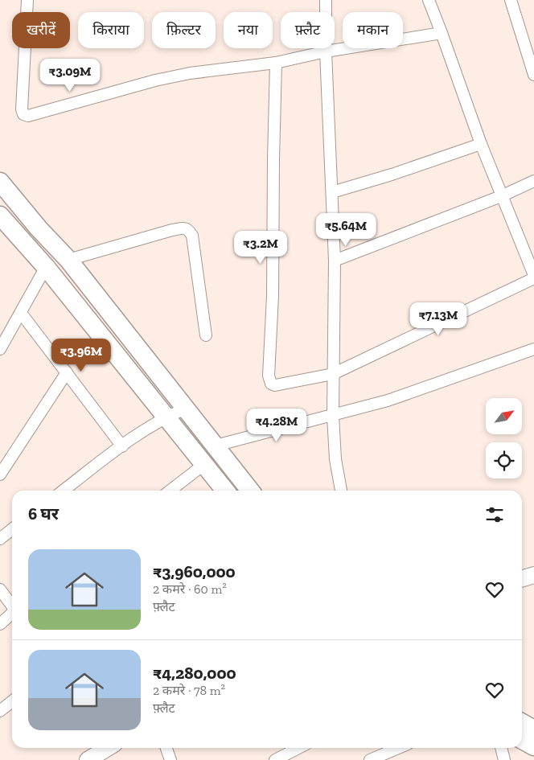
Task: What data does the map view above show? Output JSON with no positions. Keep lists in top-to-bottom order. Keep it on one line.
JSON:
{"north":"top right","page":{"chip":["खरीदें","किराया","फ़िल्टर","नया","फ़्लैट","मकान"],"price":["₹3.09M","₹5.64M","₹3.2M","₹7.13M","₹3.96M","₹4.28M"],"heading":"6 घर","list":[{"name":"₹3,960,000","note":"2 कमरे · 60 m² · फ़्लैट"},{"name":"₹4,280,000","note":"2 कमरे · 78 m² · फ़्लैट"}]}}
